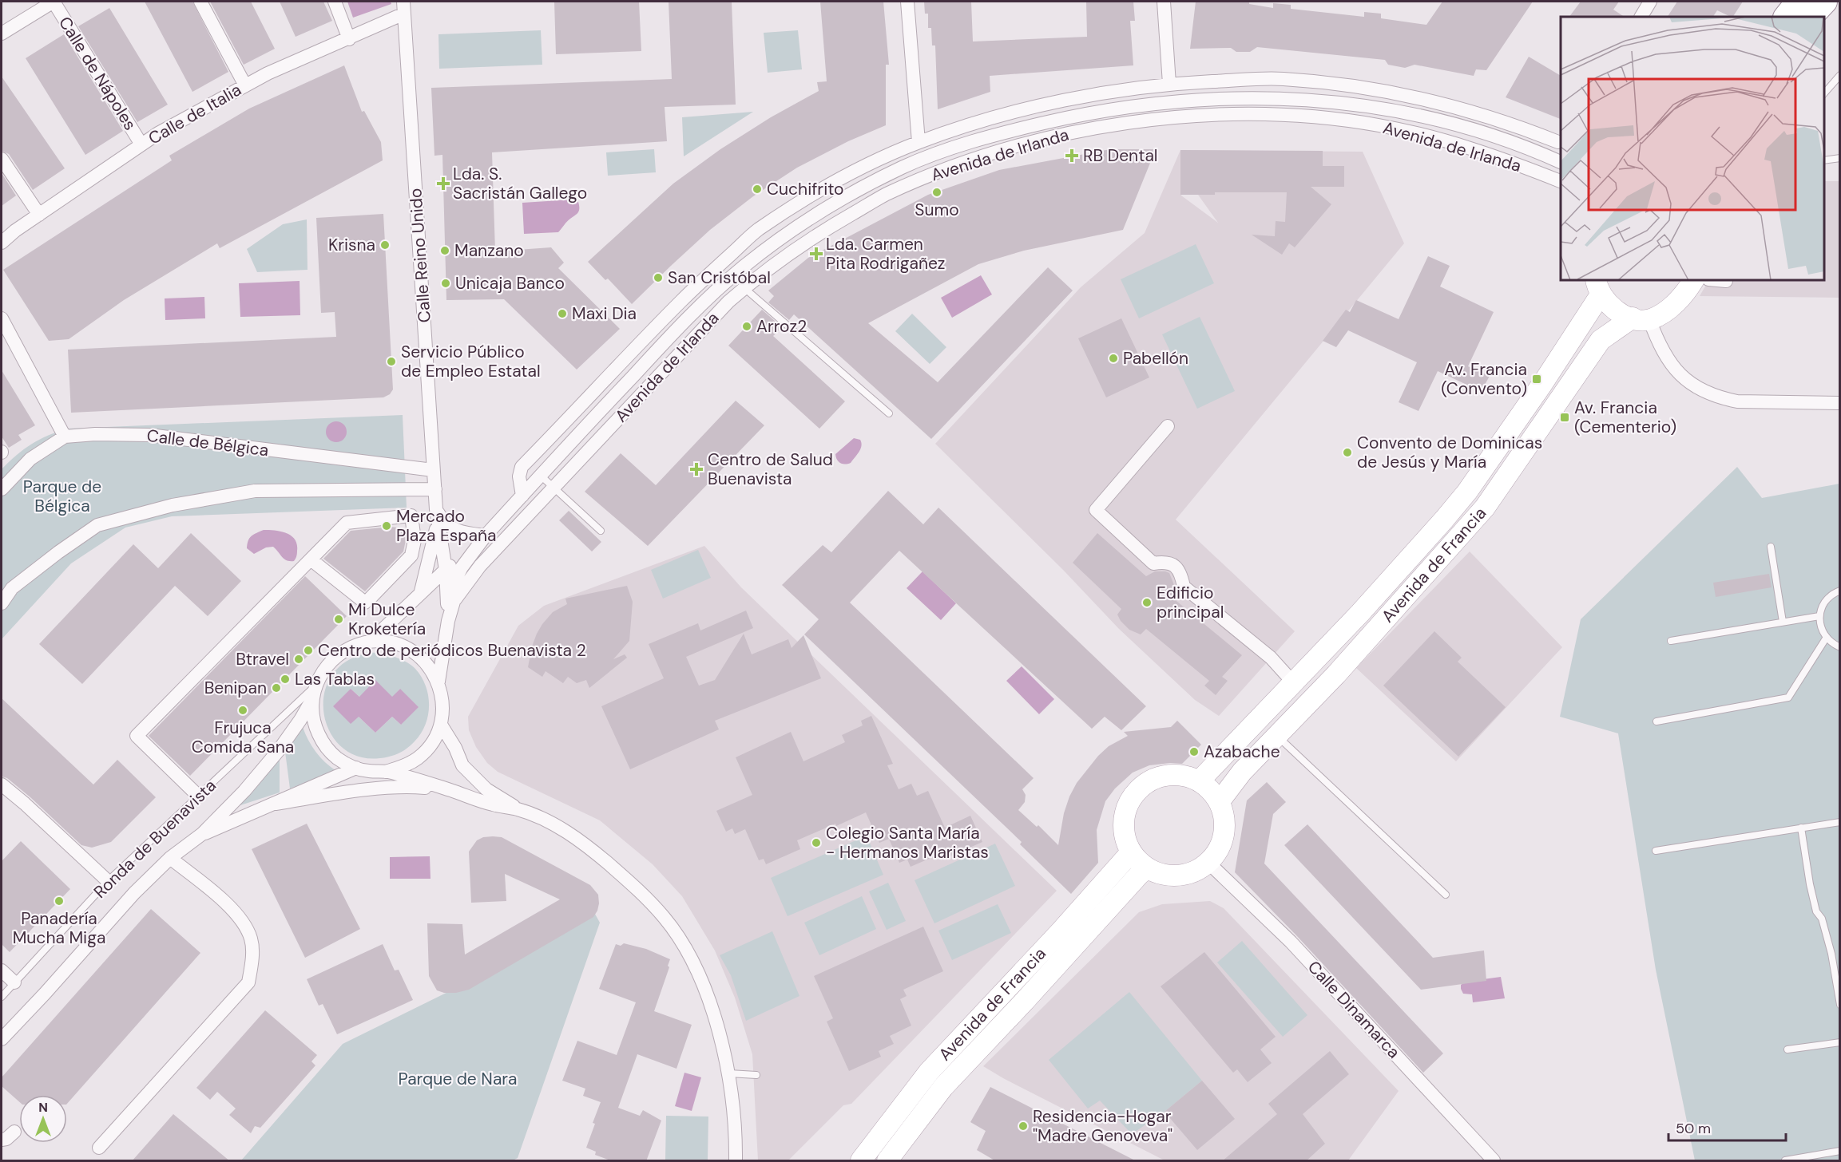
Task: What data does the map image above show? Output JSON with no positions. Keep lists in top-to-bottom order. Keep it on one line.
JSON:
{"streets":{"main road":["Avenida de Francia"],"street":["Calle de Nápoles","Calle de Italia","Avenida de Irlanda","Calle Reino Unido","Calle de Bélgica","Ronda de Buenavista","Calle Dinamarca"]},"crossings":[["Calle de Nápoles","Calle de Italia"],["Calle de Italia","Calle Reino Unido"],["Avenida de Irlanda","Calle Reino Unido"],["Avenida de Irlanda","Ronda de Buenavista"],["Calle Reino Unido","Calle de Bélgica"],["Avenida de Francia","Calle Dinamarca"]],"parks":["Parque de Bélgica","Parque de Nara"],"places":{"health":["RB Dental","Lda. S. Sacristán Gallego","Lda. Carmen Pita Rodrigañez","Centro de Salud Buenavista"],"other":["Cuchifrito","Sumo","Krisna","Manzano","San Cristóbal","Unicaja Banco","Maxi Dia","Arroz2","Pabellón","Servicio Público de Empleo Estatal","Convento de Dominicas de Jesús y María","Mercado Plaza España","Edificio principal","Mi Dulce Kroketería","Centro de periódicos Buenavista 2","Btravel","Las Tablas","Benipan","Frujuca Comida Sana","Azabache","Colegio Santa María - Hermanos Maristas","Panadería Mucha Miga","Residencia-Hogar \"Madre Genoveva\""],"transit":["Av. Francia (Convento)","Av. Francia (Cementerio)"]},"scale_bar":"50 m","north":"top"}
